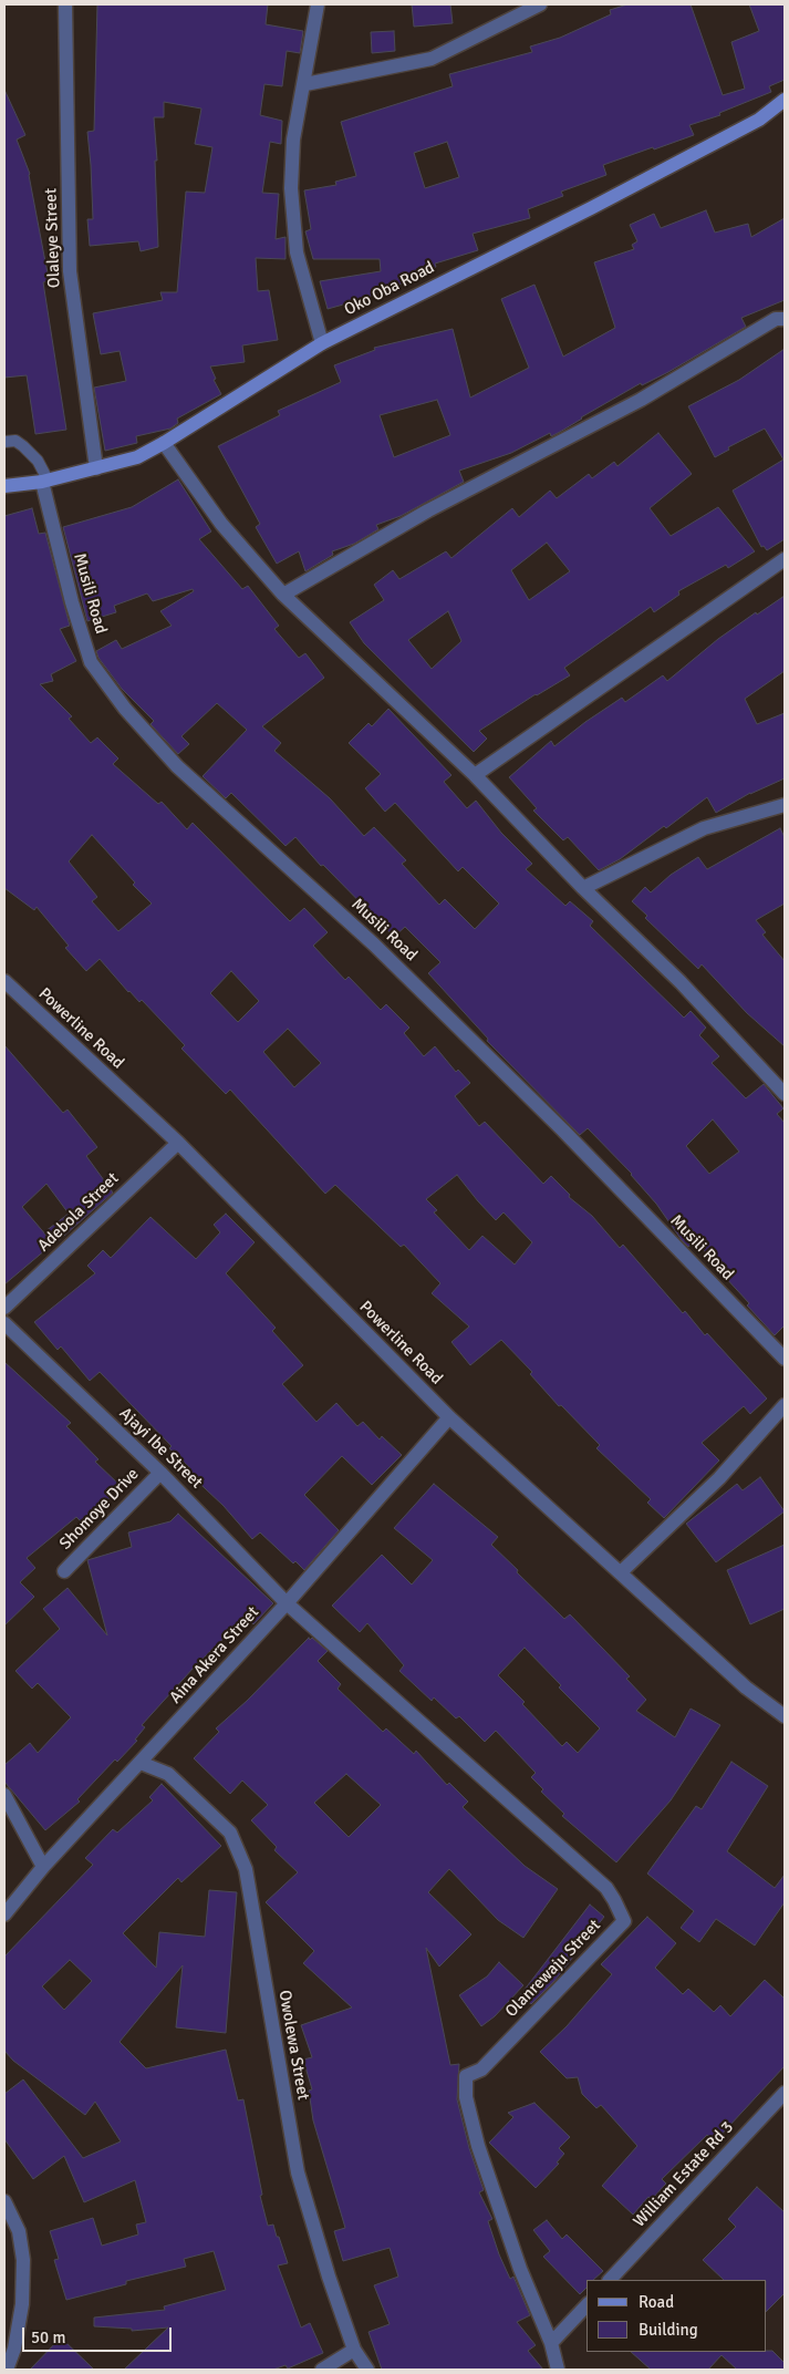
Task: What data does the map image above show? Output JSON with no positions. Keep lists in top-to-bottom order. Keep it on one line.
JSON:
{"streets":{"street":["Olaleye Street","Oko Oba Road","Musili Road","Powerline Road","Adebola Street","Ajayi Ibe Street","Shomoye Drive","Aina Akera Street","Olanrewaju Street","Owolewa Street","William Estate Rd 3"]},"crossings":[["Olaleye Street","Oko Oba Road"],["Oko Oba Road","Musili Road"],["Powerline Road","Adebola Street"],["Powerline Road","Aina Akera Street"],["Ajayi Ibe Street","Shomoye Drive"],["Ajayi Ibe Street","Aina Akera Street"],["Ajayi Ibe Street","Olanrewaju Street"],["Aina Akera Street","Olanrewaju Street"],["Aina Akera Street","Owolewa Street"]],"legend":["Road","Building"],"scale_bar":"50 m"}
